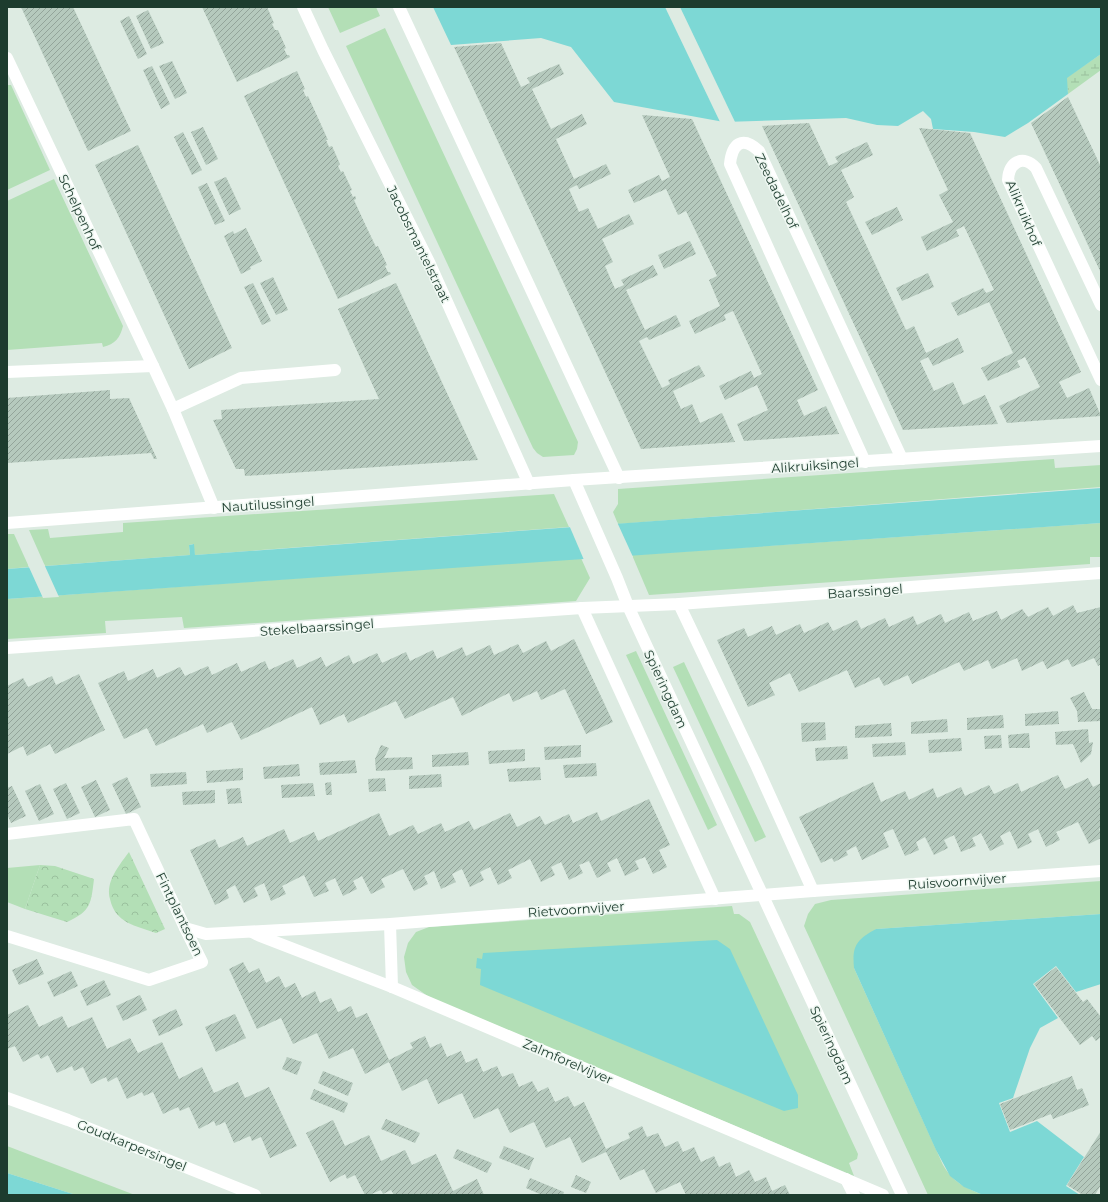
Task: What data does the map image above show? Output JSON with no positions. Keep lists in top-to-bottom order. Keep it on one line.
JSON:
{"streets":{"street":["Zeedadelhof","Schelpenhof","Alikruikhof","Jacobsmantelstraat","Alikruiksingel","Nautilussingel","Baarssingel","Stekelbaarssingel","Spieringdam","Ruisvoornvijver","Rietvoornvijver","Fintplantsoen","Zalmforelvijver","Goudkarpersingel"]},"crossings":[["Zeedadelhof","Alikruiksingel"],["Schelpenhof","Nautilussingel"],["Jacobsmantelstraat","Alikruiksingel"],["Jacobsmantelstraat","Nautilussingel"],["Alikruiksingel","Nautilussingel"],["Alikruiksingel","Spieringdam"],["Baarssingel","Stekelbaarssingel"],["Baarssingel","Spieringdam"],["Stekelbaarssingel","Spieringdam"],["Spieringdam","Rietvoornvijver"],["Rietvoornvijver","Fintplantsoen"],["Rietvoornvijver","Zalmforelvijver"]]}
